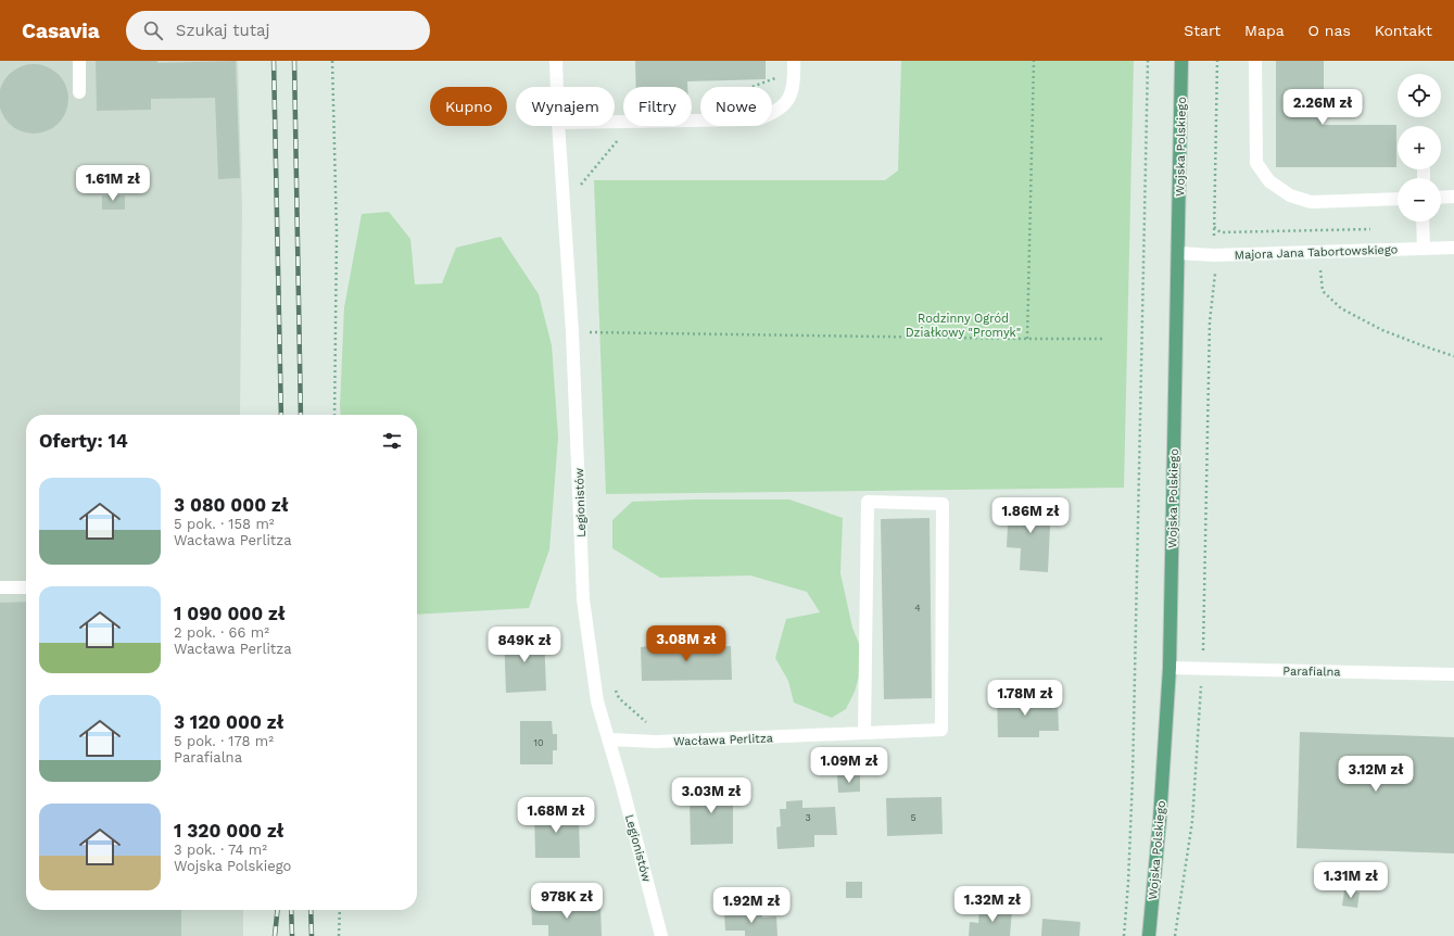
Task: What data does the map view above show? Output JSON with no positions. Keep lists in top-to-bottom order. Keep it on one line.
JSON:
{"streets":{"main road":["Wojska Polskiego"],"street":["Majora Jana Tabortowskiego","Legionistów","Parafialna","Wacława Perlitza"]},"crossings":[["Wojska Polskiego","Majora Jana Tabortowskiego"],["Wojska Polskiego","Parafialna"],["Legionistów","Wacława Perlitza"]],"parks":["Rodzinny Ogród Działkowy \"Promyk\""],"house_numbers":["4","10","3","5"],"page":{"header":"Casavia","search":"Szukaj tutaj","nav":["Start","Mapa","O nas","Kontakt"],"map_buttons":["+","−"],"chip":["Kupno","Wynajem","Filtry","Nowe"],"price":["2.26M zł","1.61M zł","1.86M zł","3.08M zł","849K zł","1.78M zł","1.09M zł","3.12M zł","3.03M zł","1.68M zł","1.31M zł","978K zł","1.32M zł","1.92M zł"],"heading":"Oferty: 14","list":[{"name":"3 080 000 zł","note":"5 pok. · 158 m² · Wacława Perlitza"},{"name":"1 090 000 zł","note":"2 pok. · 66 m² · Wacława Perlitza"},{"name":"3 120 000 zł","note":"5 pok. · 178 m² · Parafialna"},{"name":"1 320 000 zł","note":"3 pok. · 74 m² · Wojska Polskiego"}]}}
